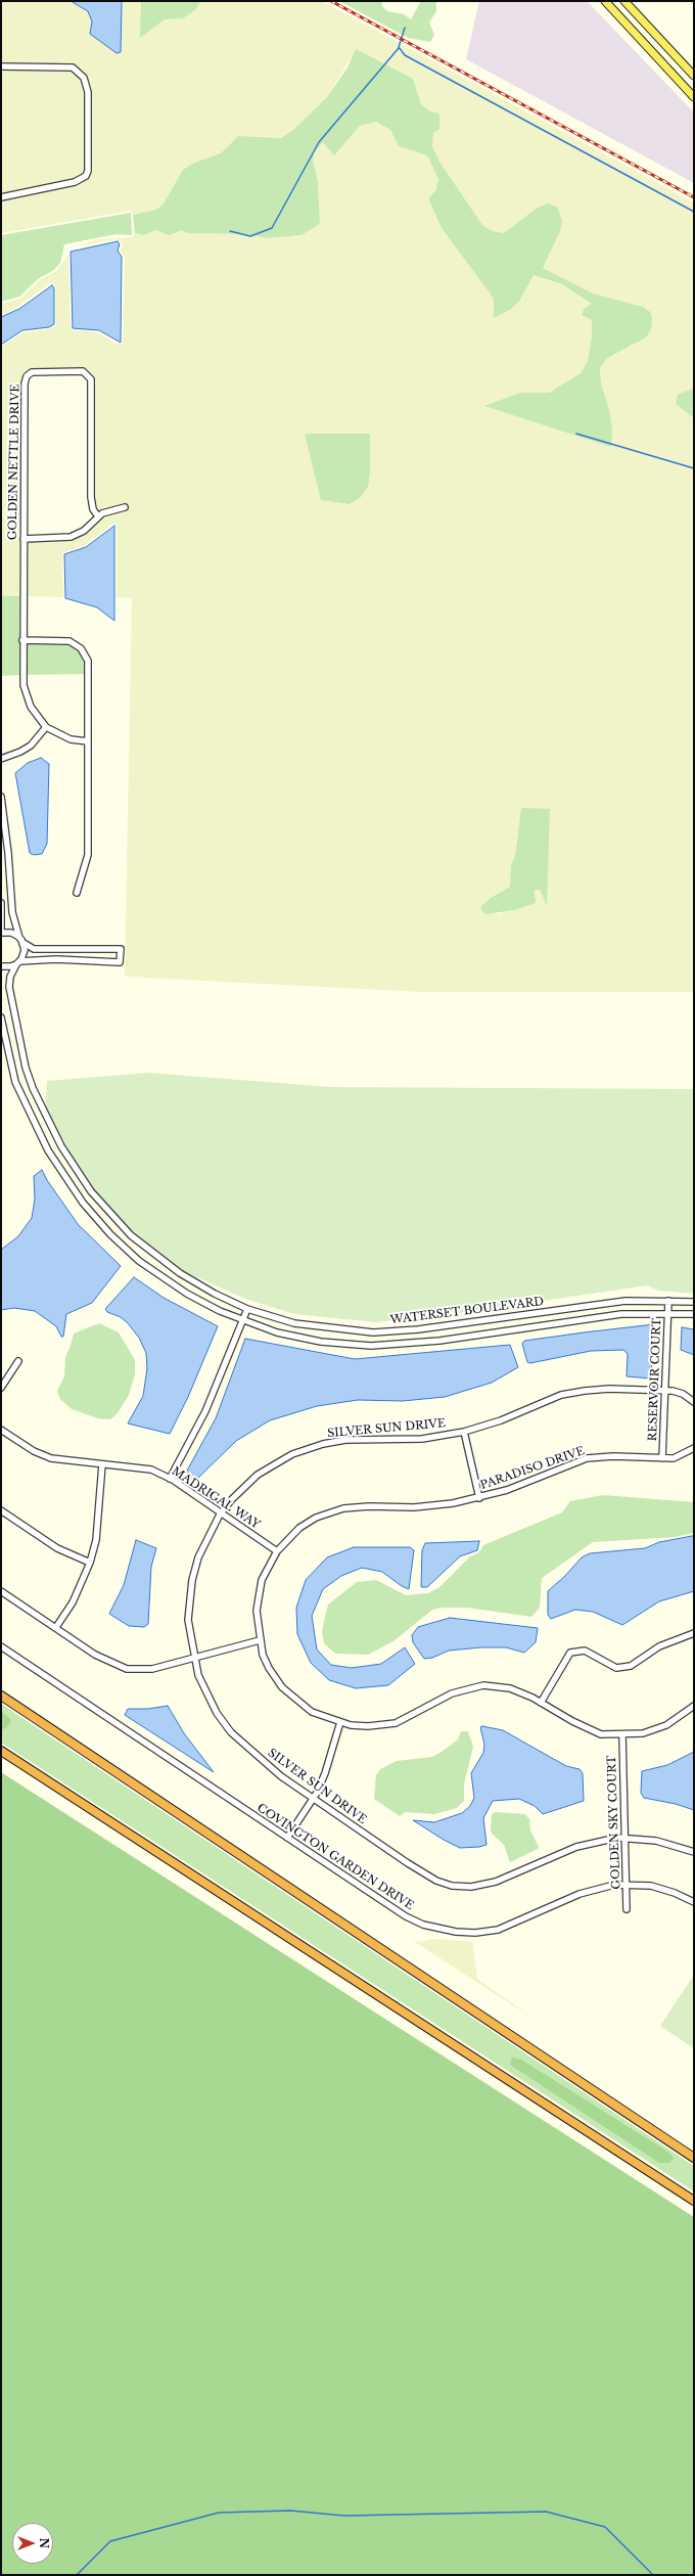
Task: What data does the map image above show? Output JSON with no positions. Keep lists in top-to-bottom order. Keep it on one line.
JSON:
{"streets":{"street":["GOLDEN NETTLE DRIVE","WATERSET BOULEVARD","RESERVOIR COURT","SILVER SUN DRIVE","PARADISO DRIVE","MADRIGAL WAY","GOLDEN SKY COURT","COVINGTON GARDEN DRIVE"]},"crossings":[["WATERSET BOULEVARD","RESERVOIR COURT"],["RESERVOIR COURT","SILVER SUN DRIVE"],["RESERVOIR COURT","PARADISO DRIVE"],["SILVER SUN DRIVE","MADRIGAL WAY"],["SILVER SUN DRIVE","GOLDEN SKY COURT"],["PARADISO DRIVE","MADRIGAL WAY"],["PARADISO DRIVE","GOLDEN SKY COURT"],["GOLDEN SKY COURT","COVINGTON GARDEN DRIVE"]],"north":"right"}
